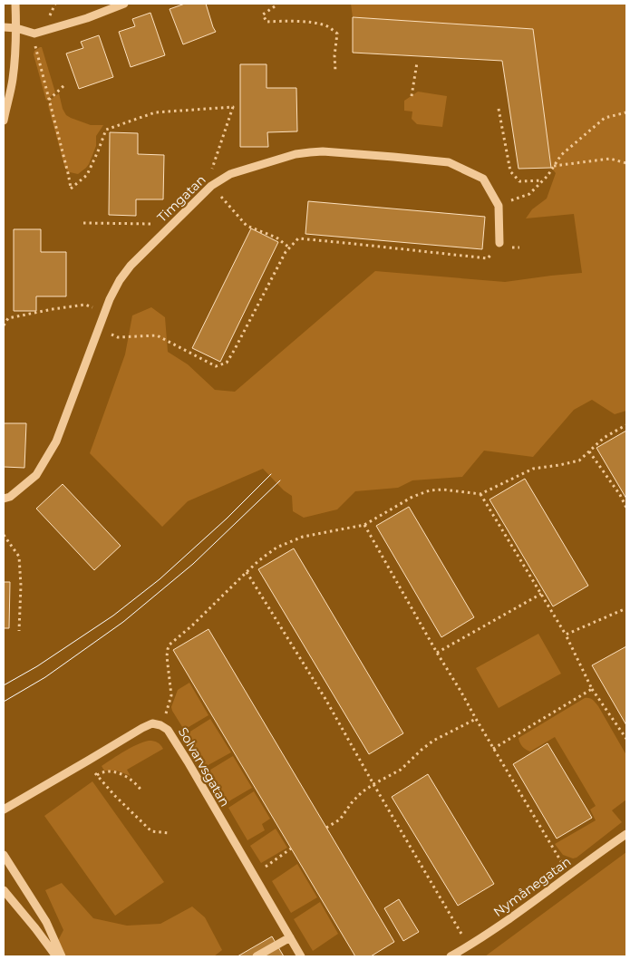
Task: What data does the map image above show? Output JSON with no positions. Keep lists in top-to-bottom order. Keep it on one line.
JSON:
{"streets":{"street":["Timgatan","Solvarvsgatan","Nymånegatan"]}}
